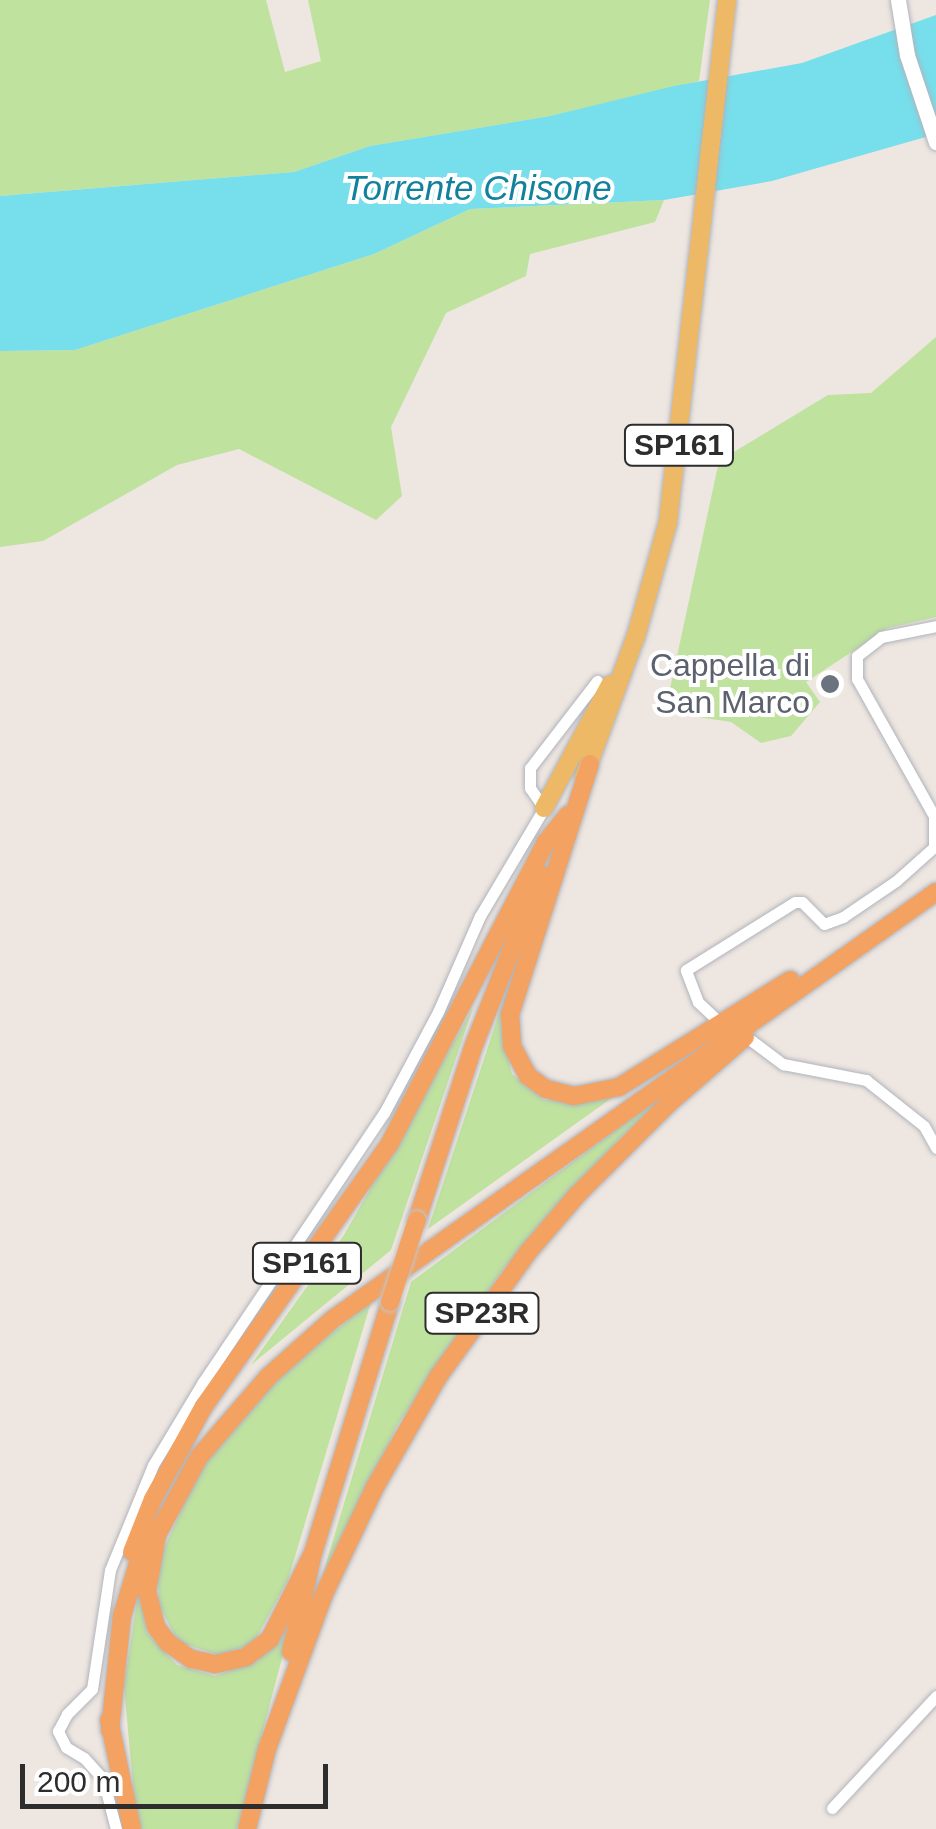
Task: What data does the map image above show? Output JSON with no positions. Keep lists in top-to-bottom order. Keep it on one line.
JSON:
{"streets":{"highway":["SP161","SP23R"]},"crossings":[["SP161","SP23R"]],"water":["Torrente Chisone"],"places":["Cappella di San Marco"],"scale_bar":"200 m"}
